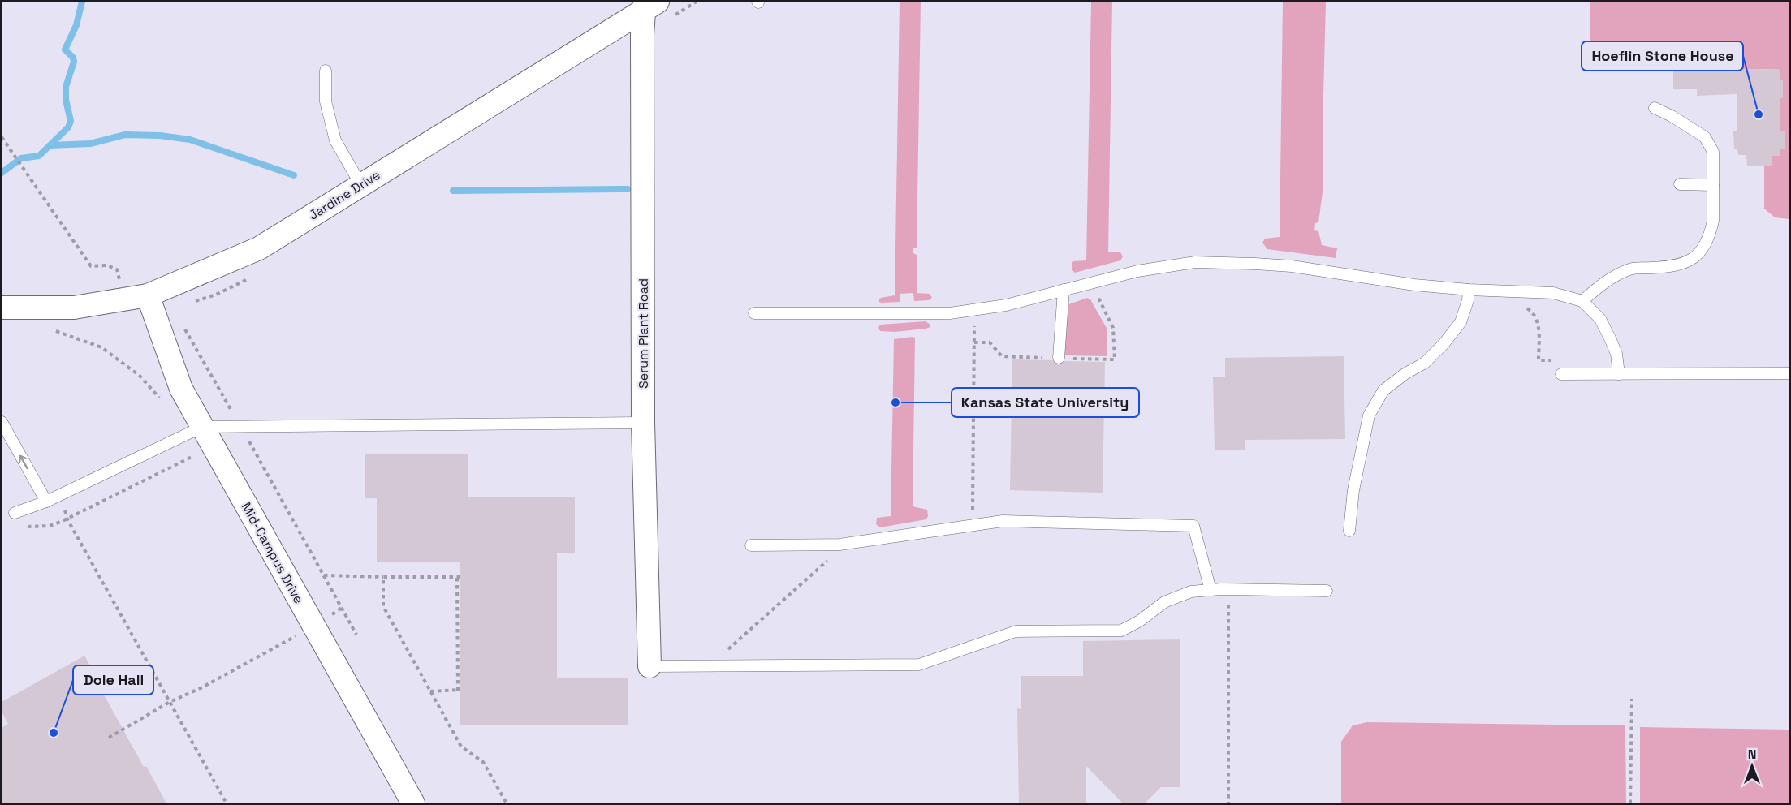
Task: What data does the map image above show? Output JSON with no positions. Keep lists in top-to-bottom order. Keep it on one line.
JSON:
{"streets":{"street":["Jardine Drive","Serum Plant Road","Mid-Campus Drive"]},"crossings":[["Jardine Drive","Serum Plant Road"],["Jardine Drive","Mid-Campus Drive"]],"places":["Hoeflin Stone House","Kansas State University","Dole Hall"],"north":"top"}
